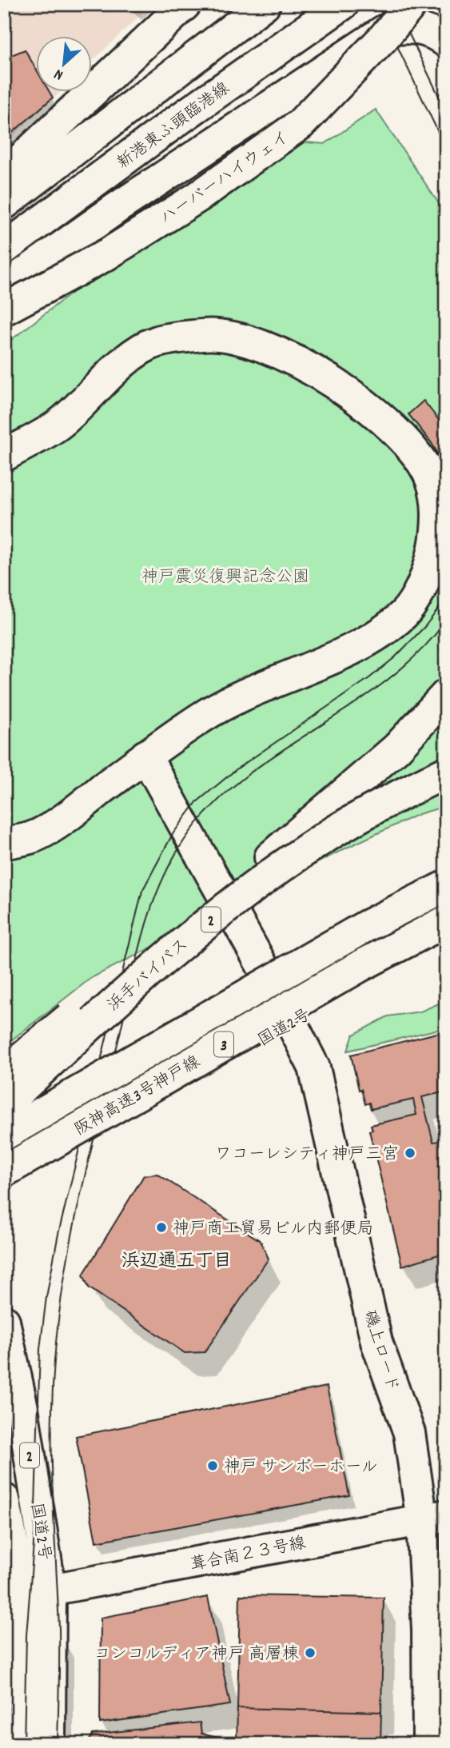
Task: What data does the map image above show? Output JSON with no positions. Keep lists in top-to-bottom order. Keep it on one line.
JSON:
{"streets":{"main road":["新港東ふ頭臨港線","ハーバーハイウェイ","2","浜手バイパス","国道2号","3","阪神高速3号神戸線","磯上ロード","葺合南２３号線"]},"crossings":[["国道2号","磯上ロード"],["国道2号","葺合南２３号線"],["磯上ロード","葺合南２３号線"]],"districts":["浜辺通五丁目"],"parks":["神戸震災復興記念公園"],"places":["ワコーレシティ神戸三宮","神戸商工貿易ビル内郵便局","神戸 サンボーホール","コンコルディア神戸 高層棟"],"north":"bottom left"}
